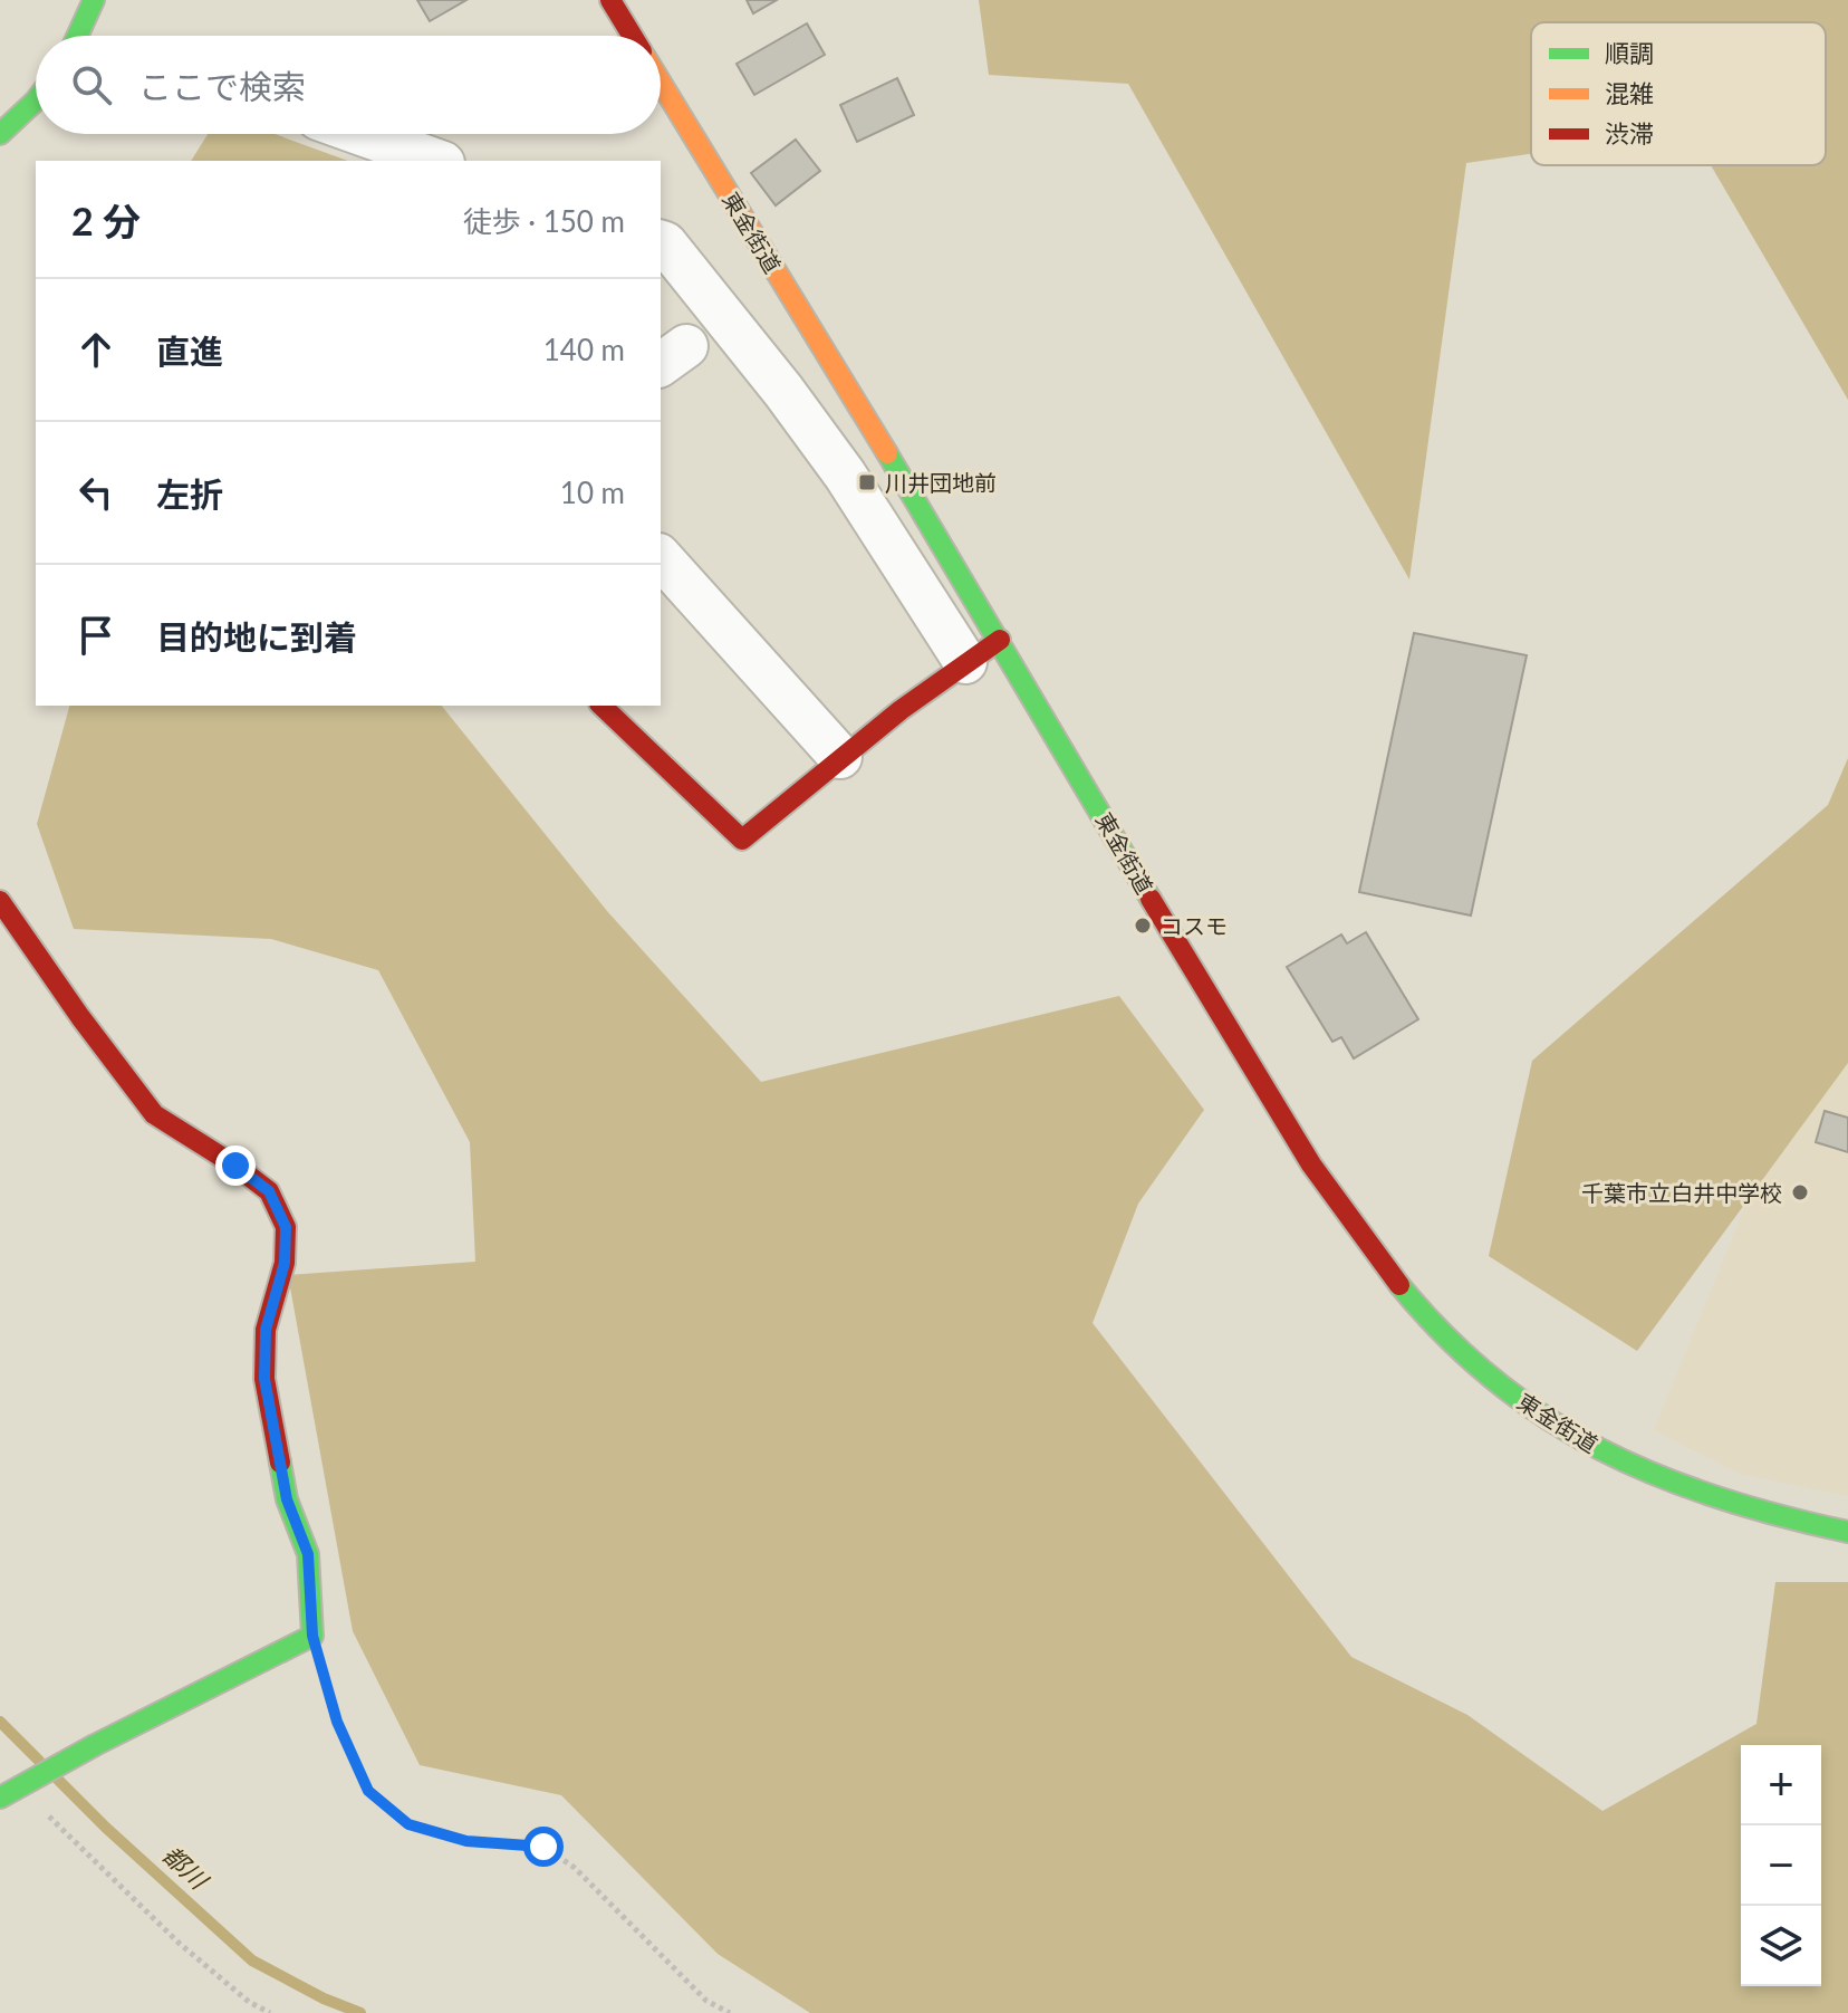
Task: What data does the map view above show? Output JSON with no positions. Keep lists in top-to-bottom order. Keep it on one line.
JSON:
{"streets":{"main road":["東金街道"]},"water":["都川"],"places":{"transit":["川井団地前"],"other":["コスモ","千葉市立白井中学校"]},"legend":["順調","混雑","渋滞"],"page":{"search":"ここで検索","heading":["2 分","徒歩 · 150 m"],"list":[["直進","140 m"],["左折","10 m"],"目的地に到着"],"map_buttons":["+","−"]}}
